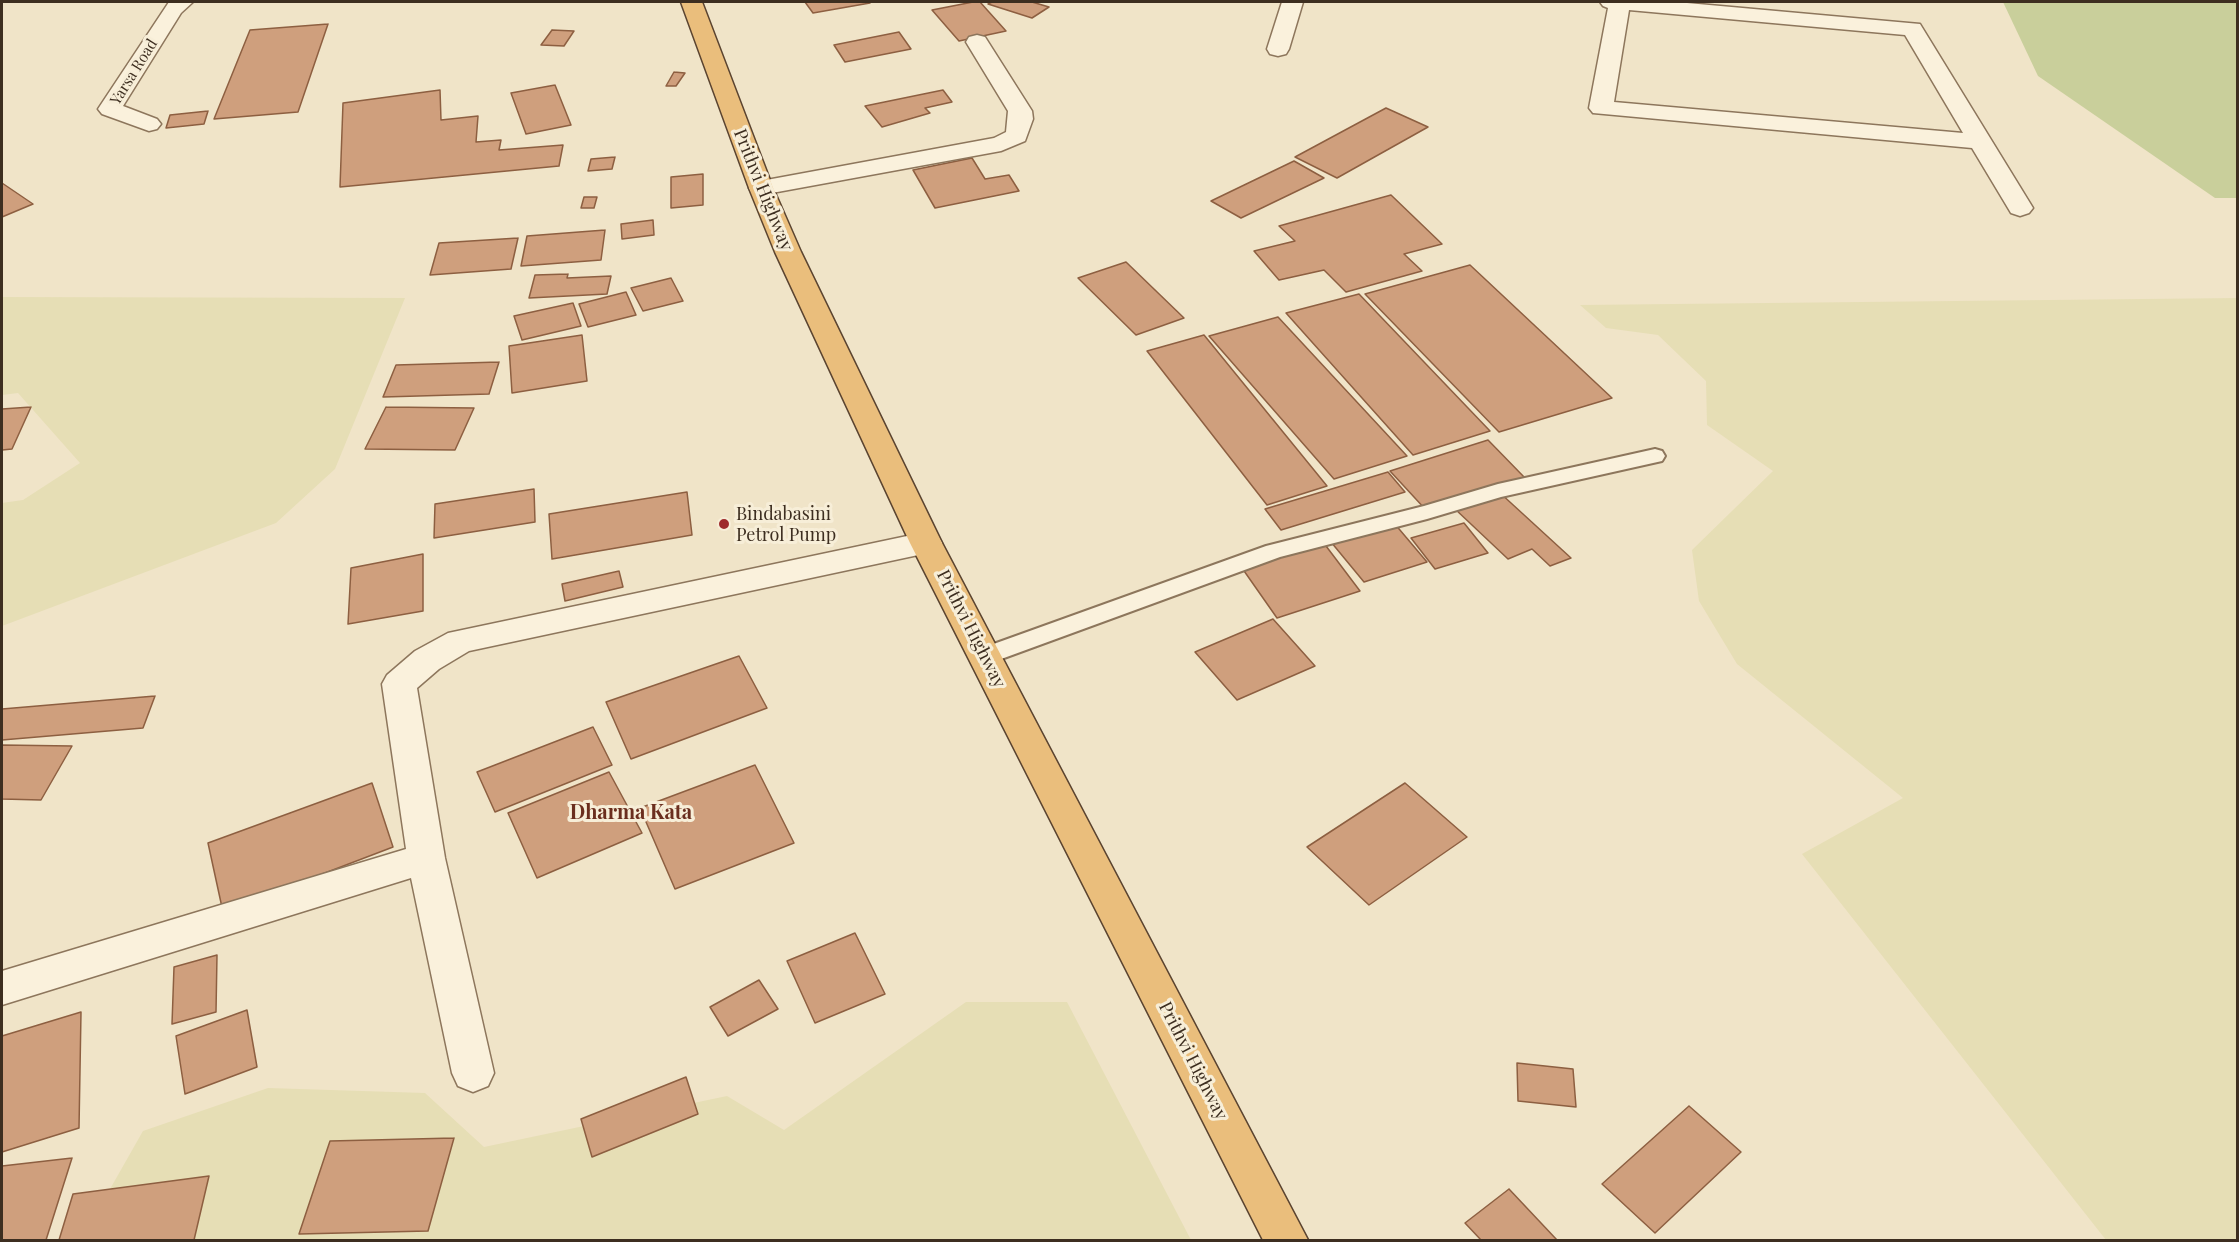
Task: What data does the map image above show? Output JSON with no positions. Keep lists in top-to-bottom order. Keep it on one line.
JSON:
{"streets":{"highway":["Prithvi Highway"],"street":["Yarsa Road"]},"districts":["Dharma Kata"],"places":["Bindabasini Petrol Pump"]}
